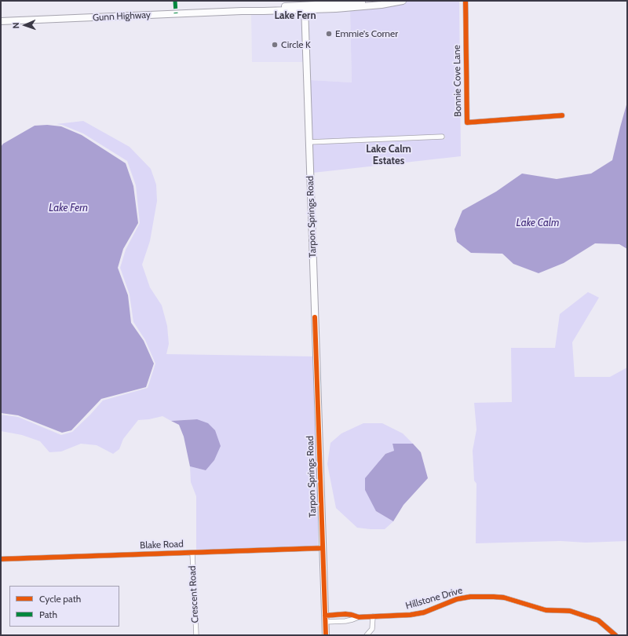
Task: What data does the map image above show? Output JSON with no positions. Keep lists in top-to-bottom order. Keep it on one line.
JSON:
{"streets":{"main road":["Gunn Highway","Tarpon Springs Road"],"street":["Bonnie Cove Lane","Blake Road","Crescent Road","Hillstone Drive"]},"crossings":[["Gunn Highway","Tarpon Springs Road"],["Tarpon Springs Road","Blake Road"],["Tarpon Springs Road","Hillstone Drive"],["Blake Road","Crescent Road"]],"districts":["Lake Fern","Lake Calm Estates"],"water":["Lake Fern","Lake Calm"],"places":["Emmie's Corner","Circle K"],"legend":["Cycle path","Path"],"north":"left"}
